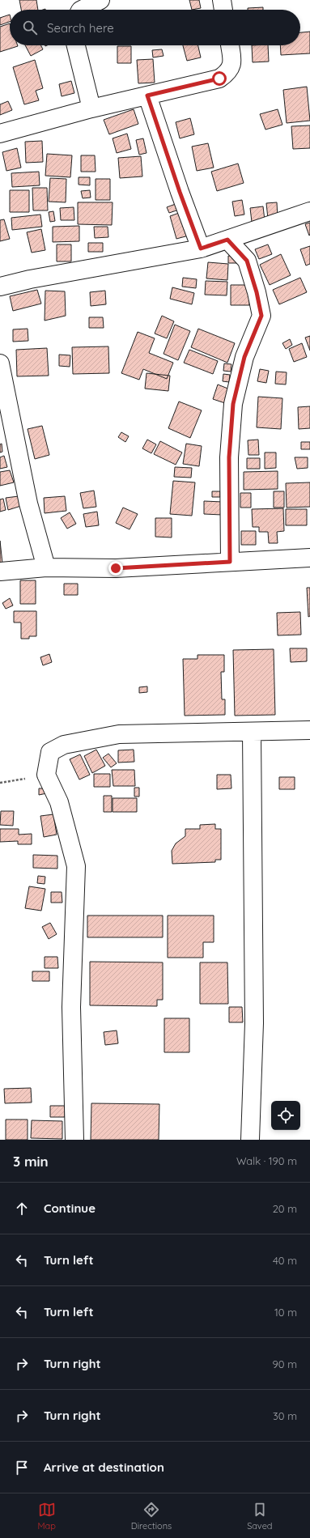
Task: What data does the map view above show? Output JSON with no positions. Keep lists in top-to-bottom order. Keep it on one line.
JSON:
{"page":{"search":"Search here","heading":["3 min","Walk · 190 m"],"list":[["Continue","20 m"],["Turn left","40 m"],["Turn left","10 m"],["Turn right","90 m"],["Turn right","30 m"],"Arrive at destination"],"nav":["Map","Directions","Saved"]}}
